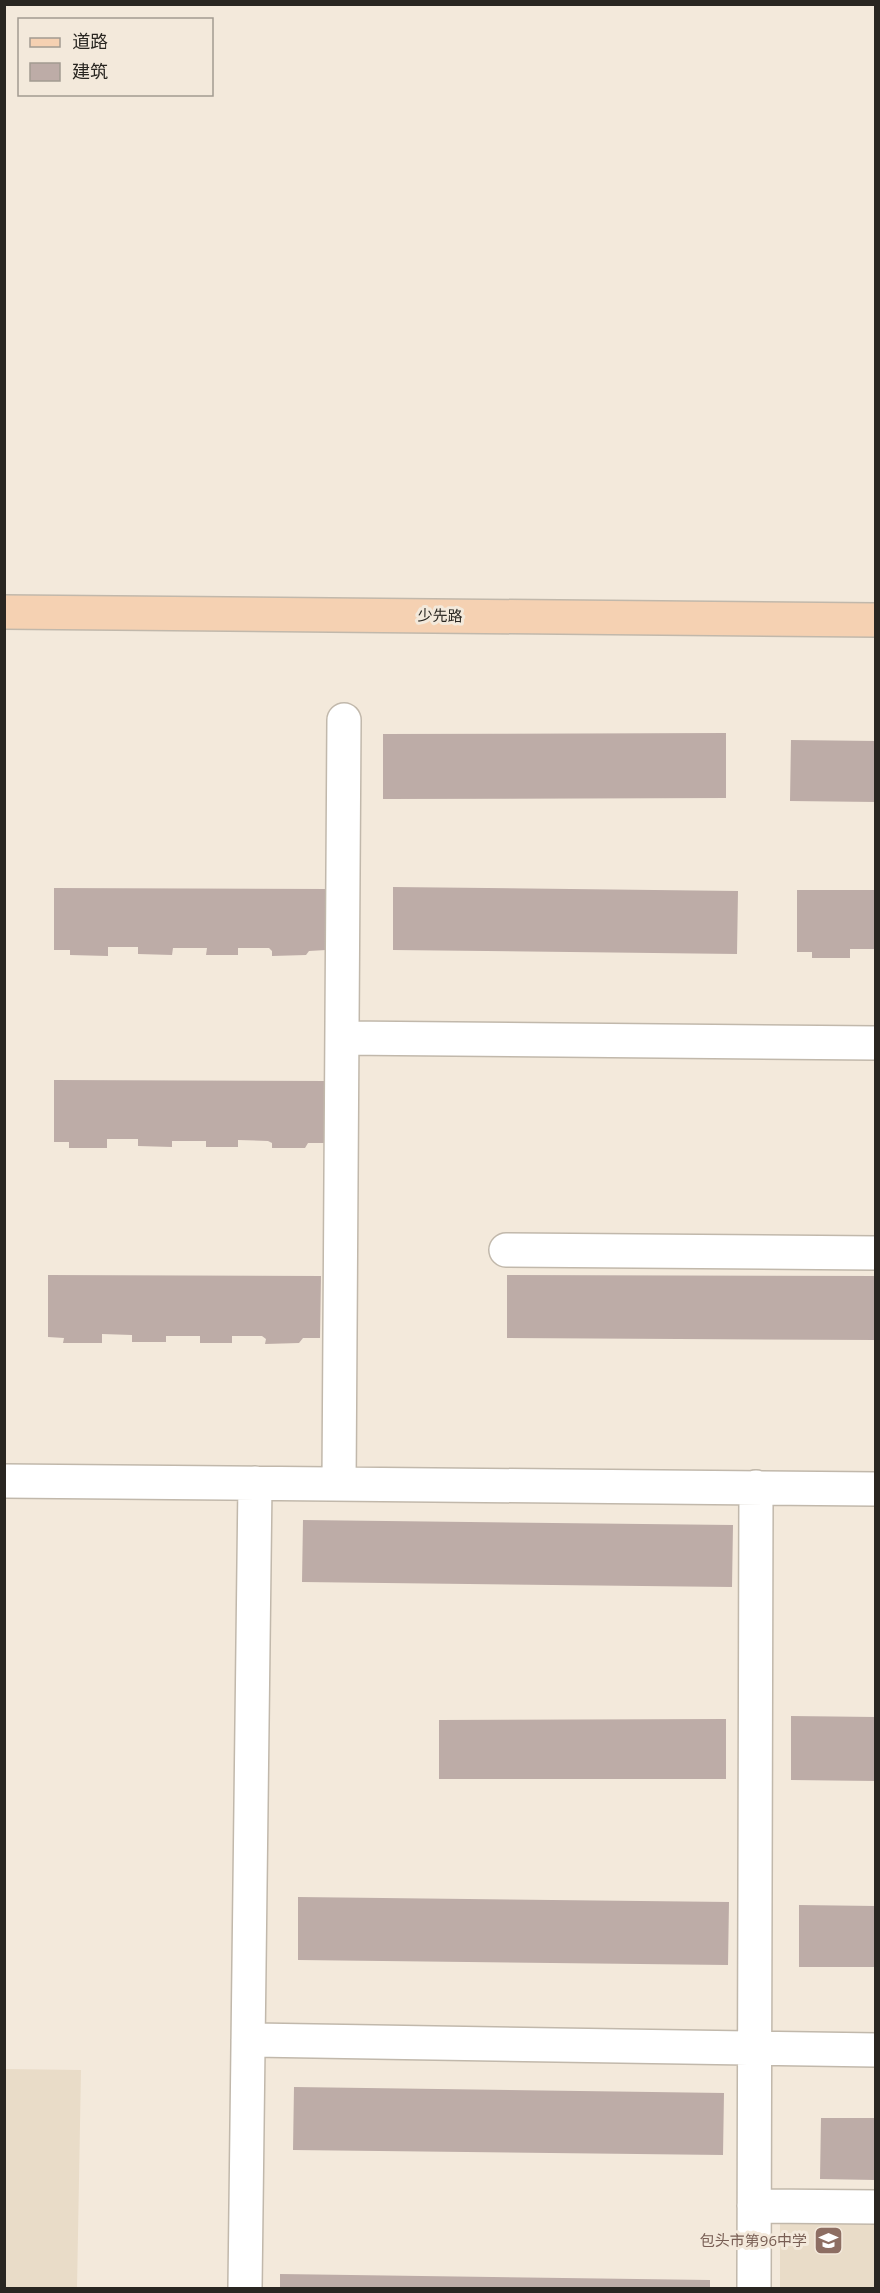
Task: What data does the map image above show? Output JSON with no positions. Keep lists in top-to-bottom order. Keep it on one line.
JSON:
{"streets":{"main road":["少先路"]},"places":{"school or university":["包头市第96中学"]},"legend":["道路","建筑"]}
